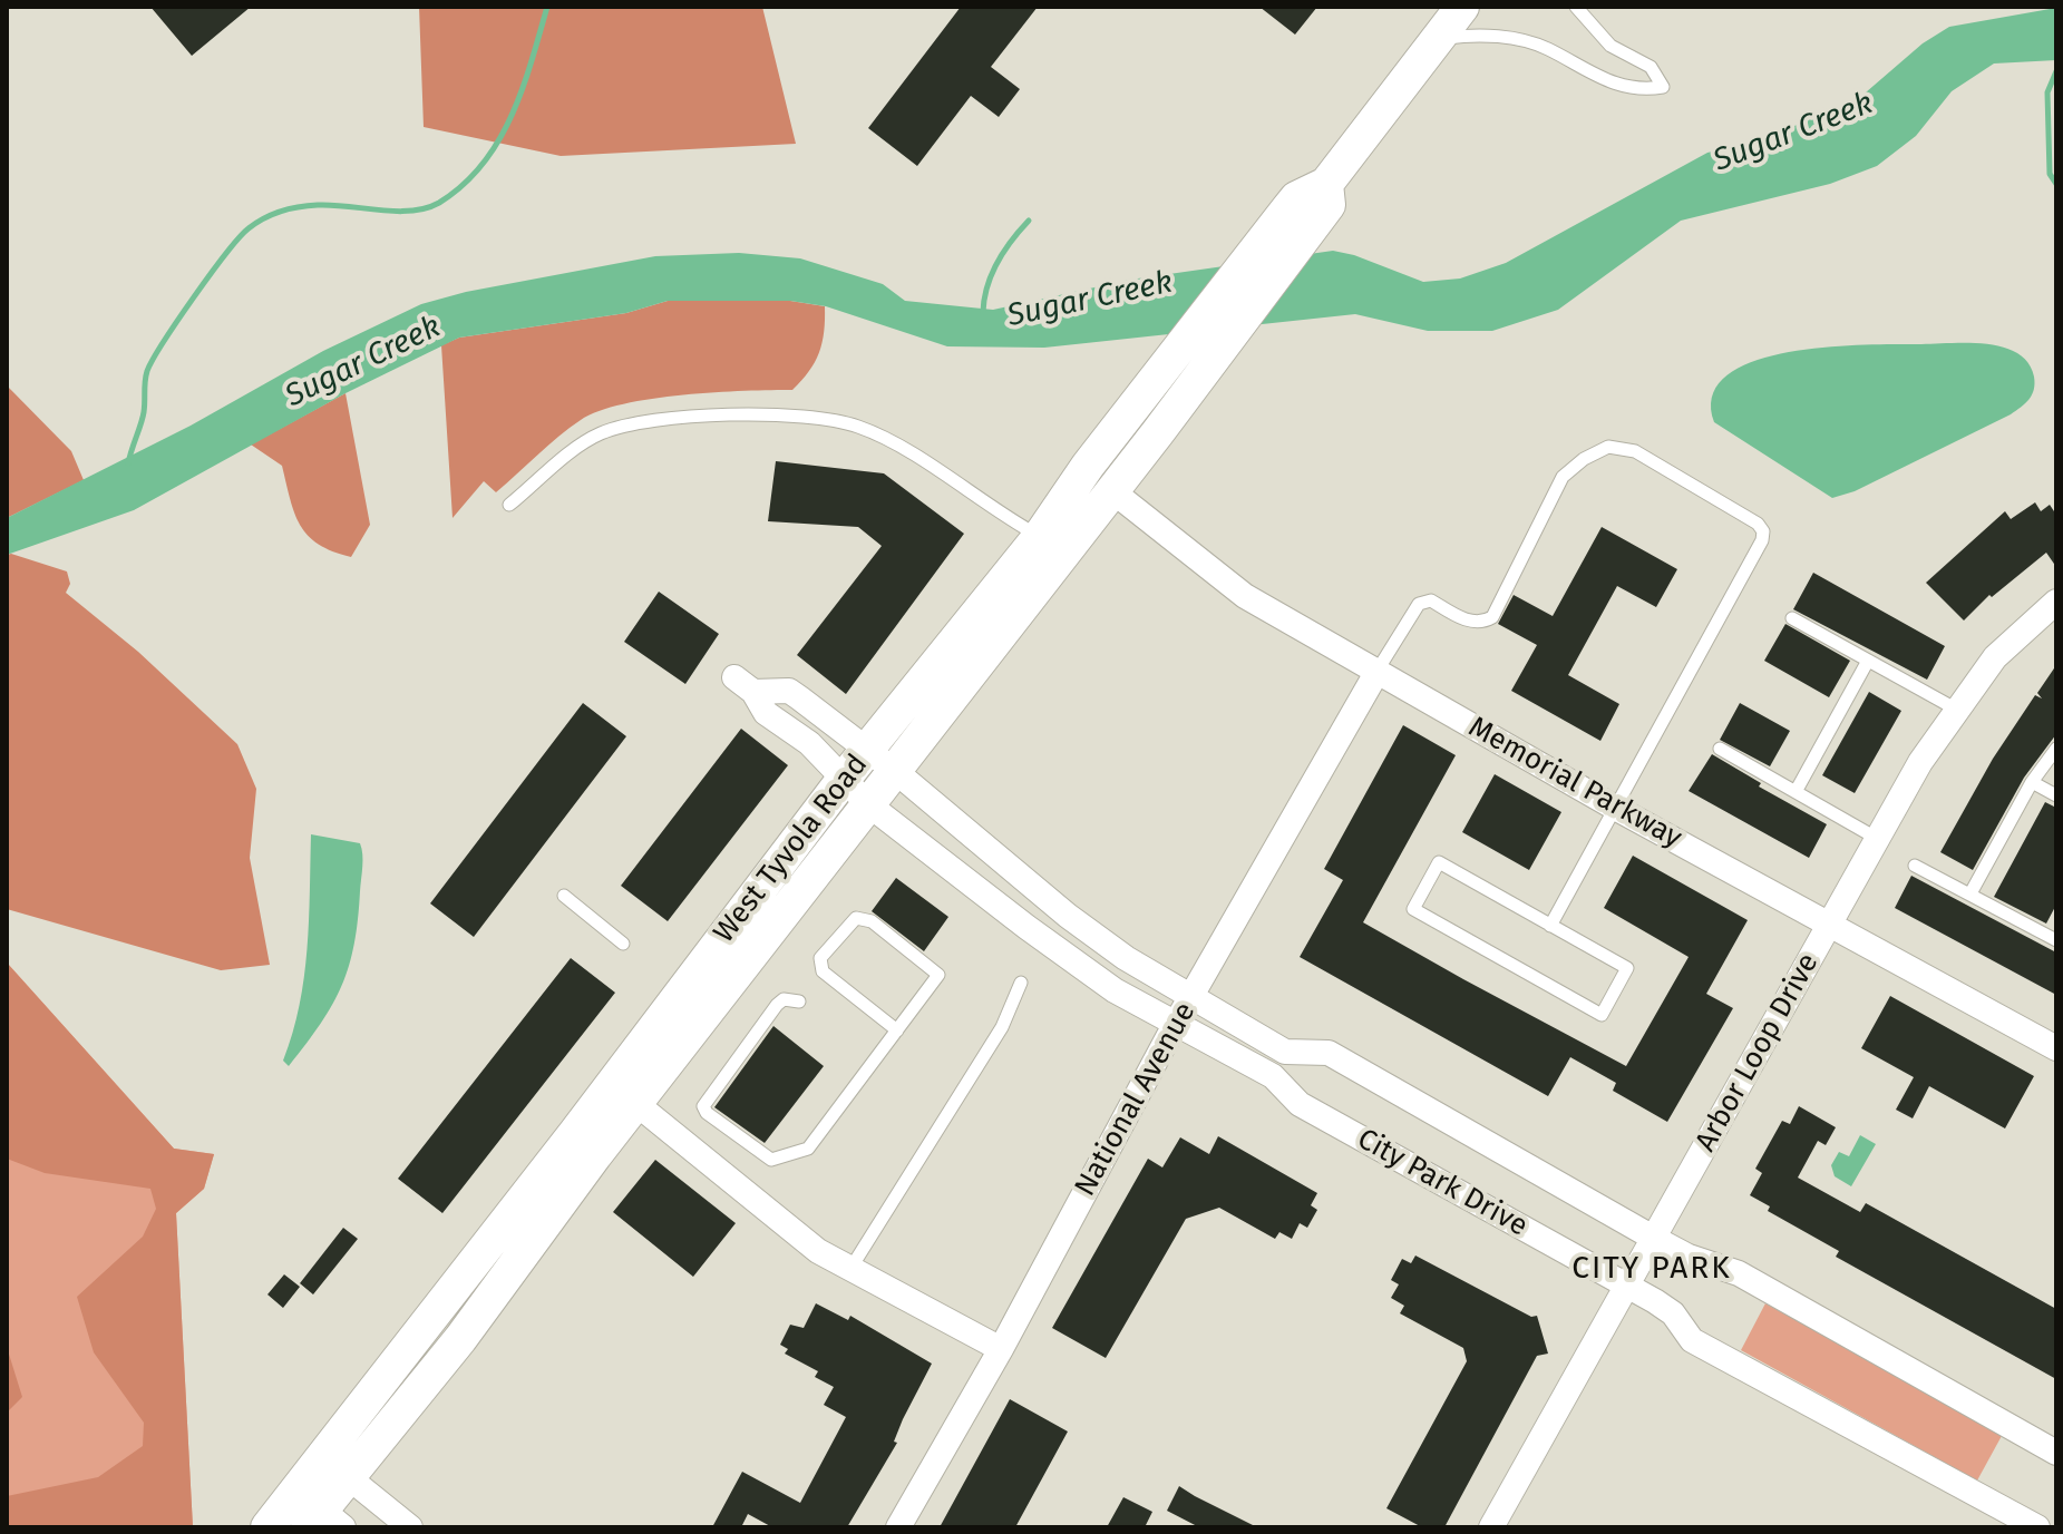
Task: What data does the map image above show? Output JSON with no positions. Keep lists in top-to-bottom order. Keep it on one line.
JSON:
{"streets":{"main road":["West Tyvola Road"],"street":["Memorial Parkway","Arbor Loop Drive","National Avenue","City Park Drive"]},"crossings":[["Memorial Parkway","West Tyvola Road"],["Memorial Parkway","Arbor Loop Drive"],["Memorial Parkway","National Avenue"],["West Tyvola Road","City Park Drive"],["Arbor Loop Drive","City Park Drive"],["National Avenue","City Park Drive"]],"districts":["CITY PARK"],"water":["Sugar Creek"]}
